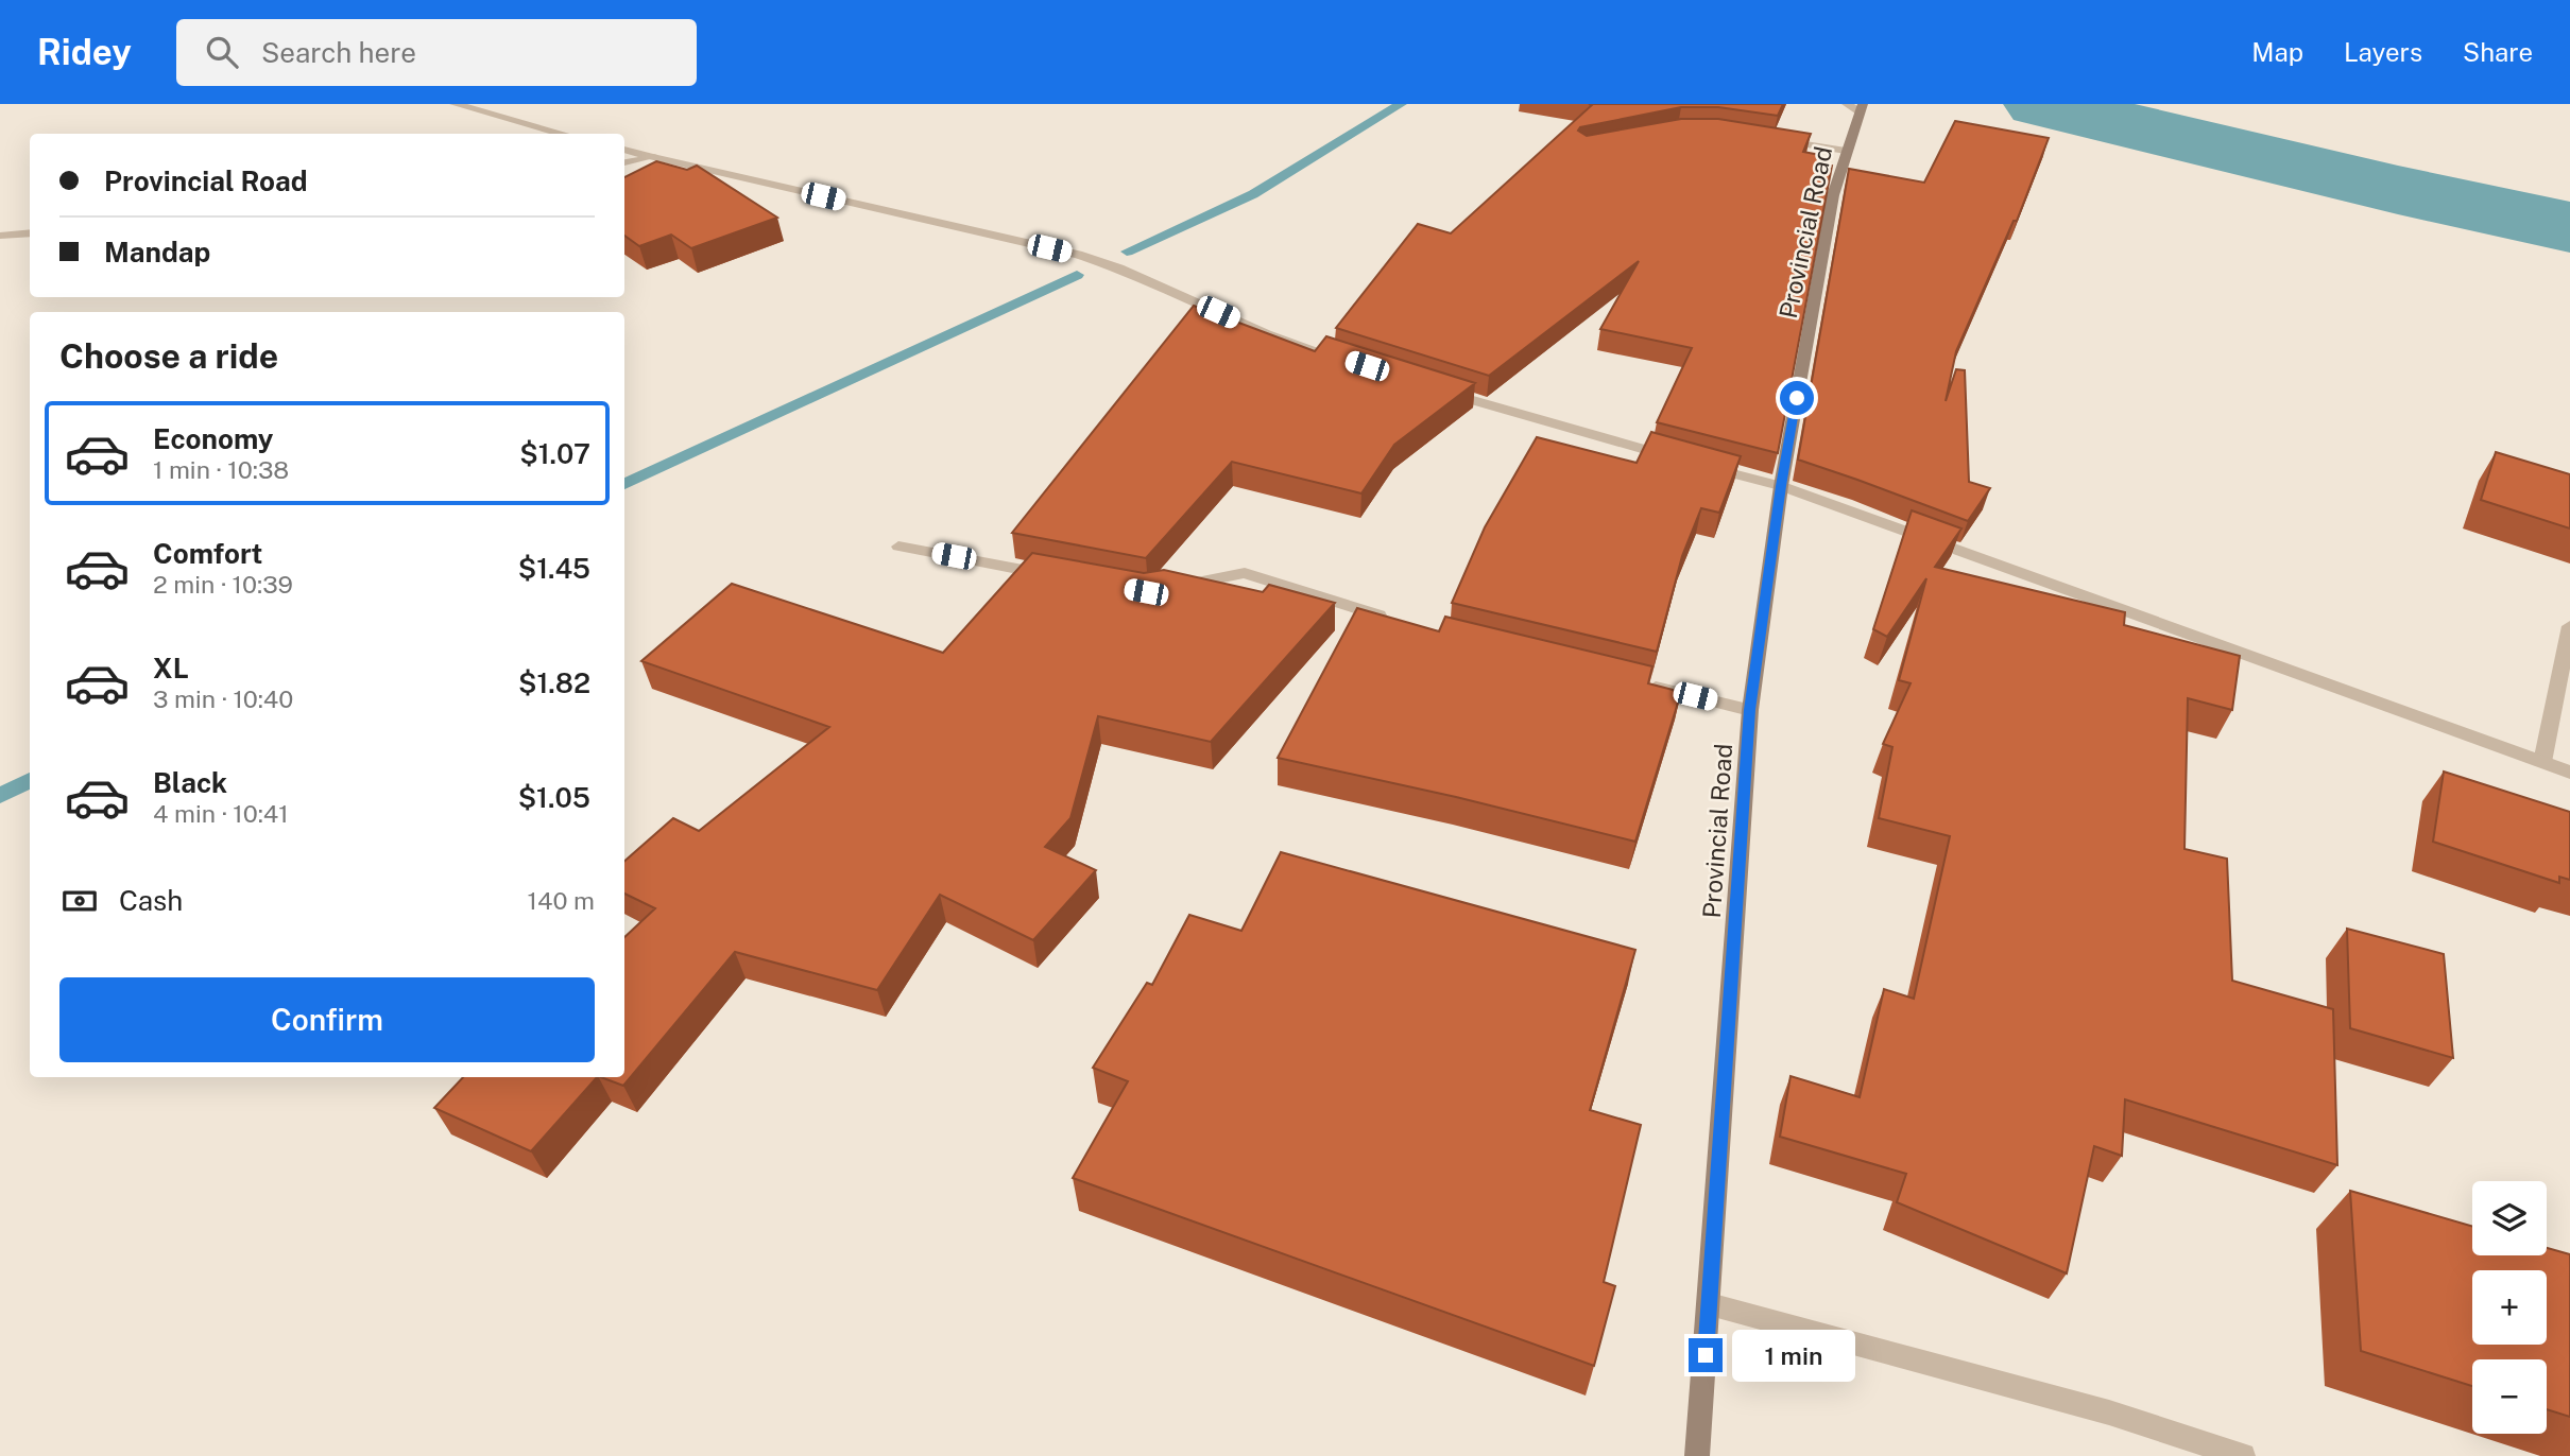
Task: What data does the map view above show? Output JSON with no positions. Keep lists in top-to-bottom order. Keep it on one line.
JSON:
{"streets":{"main road":["Provincial Road"]},"page":{"header":"Ridey","search":"Search here","nav":["Map","Layers","Share"],"banner":["Provincial Road","Mandap"],"heading":"Choose a ride","list":[{"name":"Economy","note":"1 min · 10:38","value":"$1.07"},{"name":"Comfort","note":"2 min · 10:39","value":"$1.45"},{"name":"XL","note":"3 min · 10:40","value":"$1.82"},{"name":"Black","note":"4 min · 10:41","value":"$1.05"}],"pay":["Cash","140 m"],"buttons":"Confirm","map_buttons":["+","−"],"bubble":"1 min"}}
